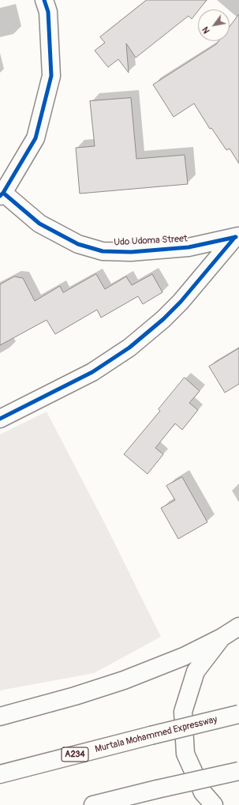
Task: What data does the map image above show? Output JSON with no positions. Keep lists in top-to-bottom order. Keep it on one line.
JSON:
{"streets":{"main road":["Udo Udoma Street","Murtala Mohammed Expressway","A234"]},"north":"bottom left"}
